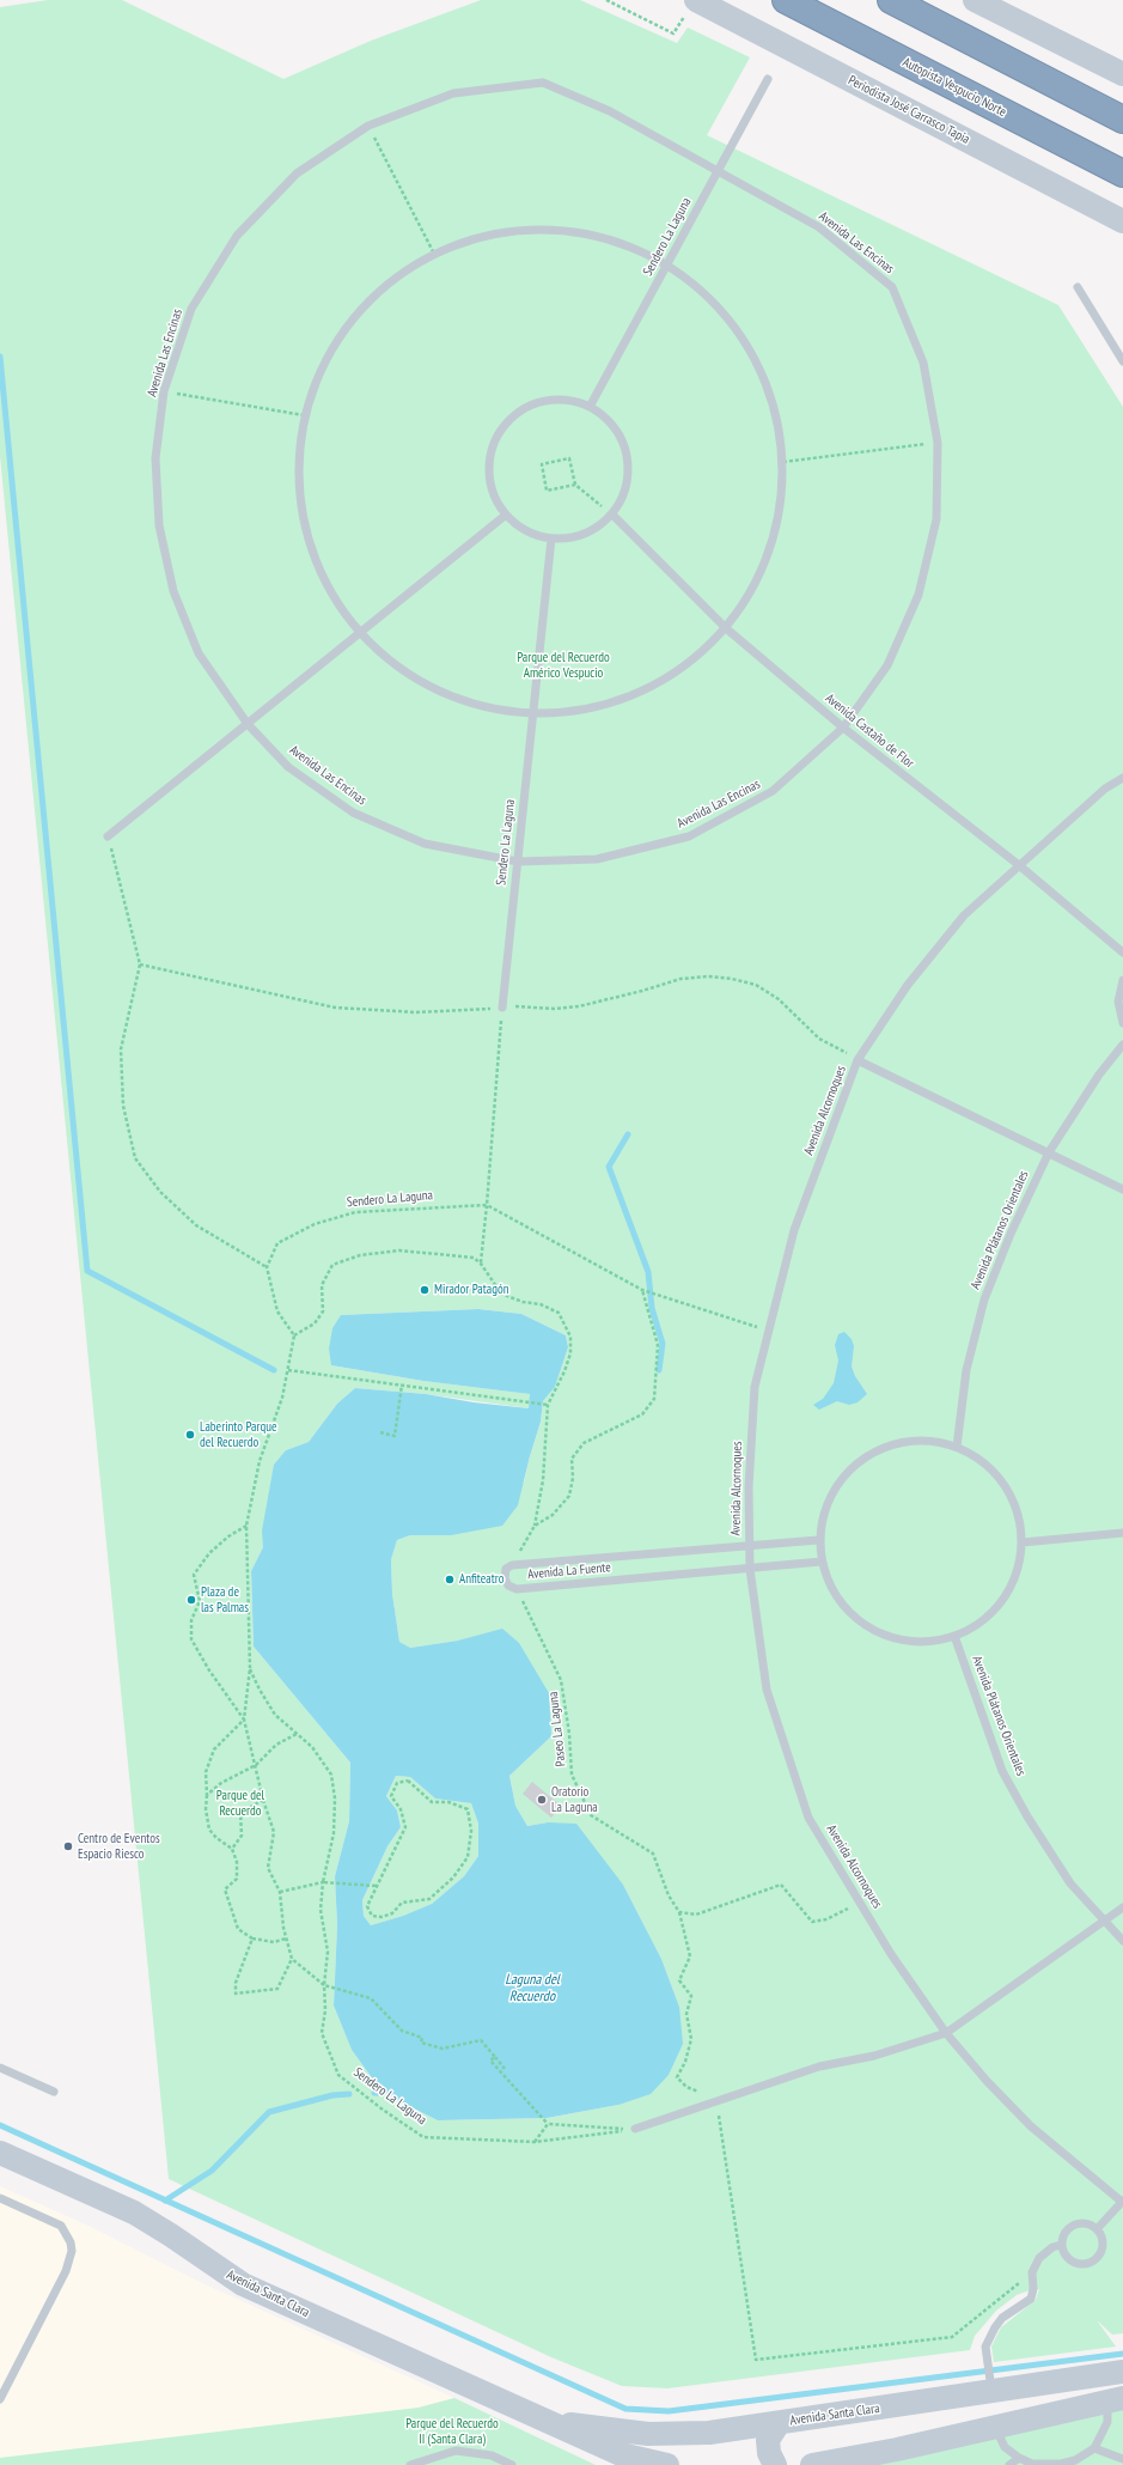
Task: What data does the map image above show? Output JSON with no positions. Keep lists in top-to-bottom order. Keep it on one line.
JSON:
{"streets":{"highway":["Autopista Vespucio Norte"],"street":["Periodista José Carrasco Tapia","Avenida Santa Clara"],"lane":["Sendero La Laguna","Avenida Las Encinas","Avenida Castaño de Flor","Avenida Alcornoques","Avenida Plátanos Orientales","Avenida La Fuente"],"path":["Paseo La Laguna"]},"crossings":[["Sendero La Laguna","Avenida Las Encinas"],["Avenida Las Encinas","Avenida Castaño de Flor"],["Avenida Castaño de Flor","Avenida Alcornoques"],["Avenida Alcornoques","Avenida La Fuente"],["Avenida La Fuente","Paseo La Laguna"]],"water":["Laguna del Recuerdo"],"parks":["Parque del Recuerdo Américo Vespucio","Parque del Recuerdo","Parque del Recuerdo II (Santa Clara)"],"places":["Mirador Patagón","Laberinto Parque del Recuerdo","Anfiteatro","Plaza de las Palmas","Oratorio La Laguna","Centro de Eventos Espacio Riesco"]}
